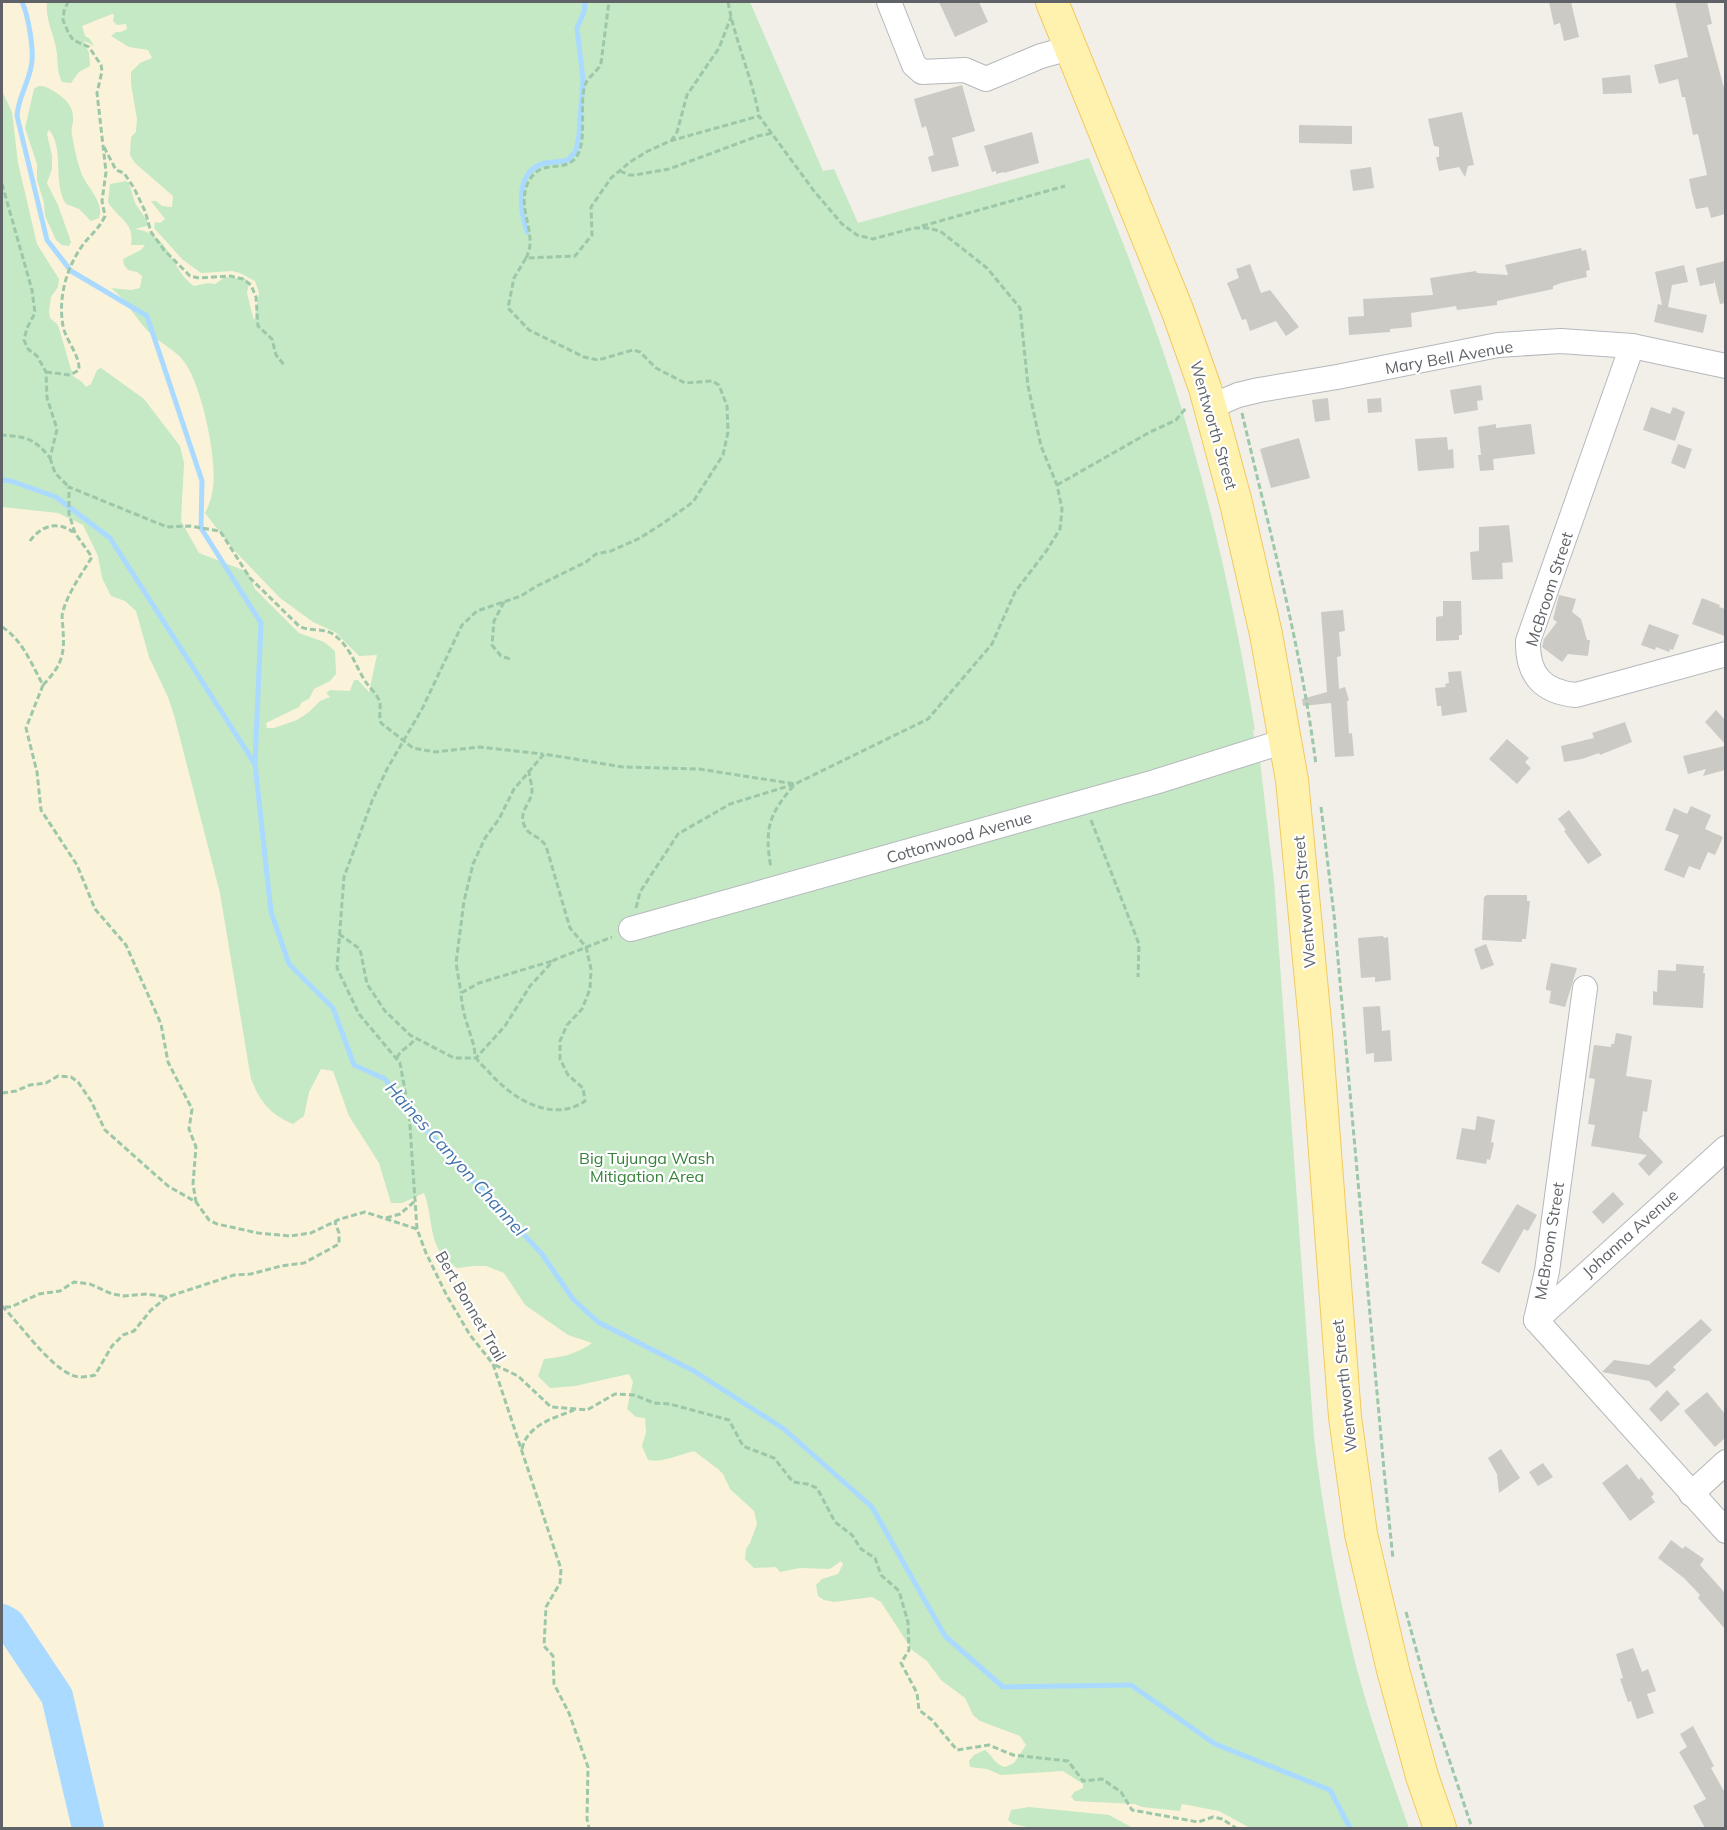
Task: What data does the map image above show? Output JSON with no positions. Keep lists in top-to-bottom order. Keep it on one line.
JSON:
{"streets":{"main road":["Wentworth Street"],"street":["Mary Bell Avenue","McBroom Street","Cottonwood Avenue","Johanna Avenue"],"path":["Bert Bonnet Trail"]},"crossings":[["Mary Bell Avenue","Wentworth Street"],["Mary Bell Avenue","McBroom Street"],["Wentworth Street","Cottonwood Avenue"],["McBroom Street","Johanna Avenue"]],"water":["Haines Canyon Channel"],"parks":["Big Tujunga Wash Mitigation Area"]}
